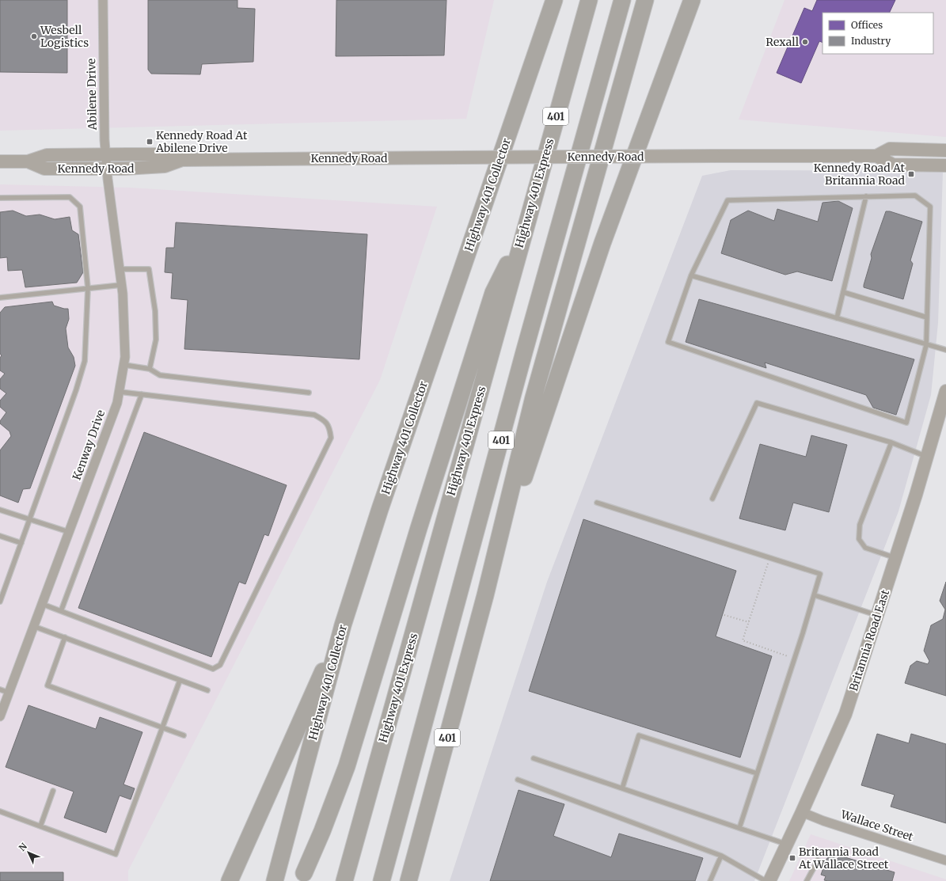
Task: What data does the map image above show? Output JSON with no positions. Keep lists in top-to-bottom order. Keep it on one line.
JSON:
{"streets":{"highway":["401","Highway 401 Express","Highway 401 Collector"],"main road":["Kennedy Road","Britannia Road East"],"street":["Abilene Drive","Kenway Drive","Wallace Street"]},"crossings":[["Abilene Drive","Kennedy Road"],["Abilene Drive","Kenway Drive"],["Kennedy Road","Kenway Drive"],["Britannia Road East","Wallace Street"]],"places":{"other":["Wesbell Logistics","Rexall"],"transit":["Kennedy Road At Abilene Drive","Kennedy Road At Britannia Road","Britannia Road At Wallace Street"]},"legend":["Offices","Industry"],"north":"top left"}
